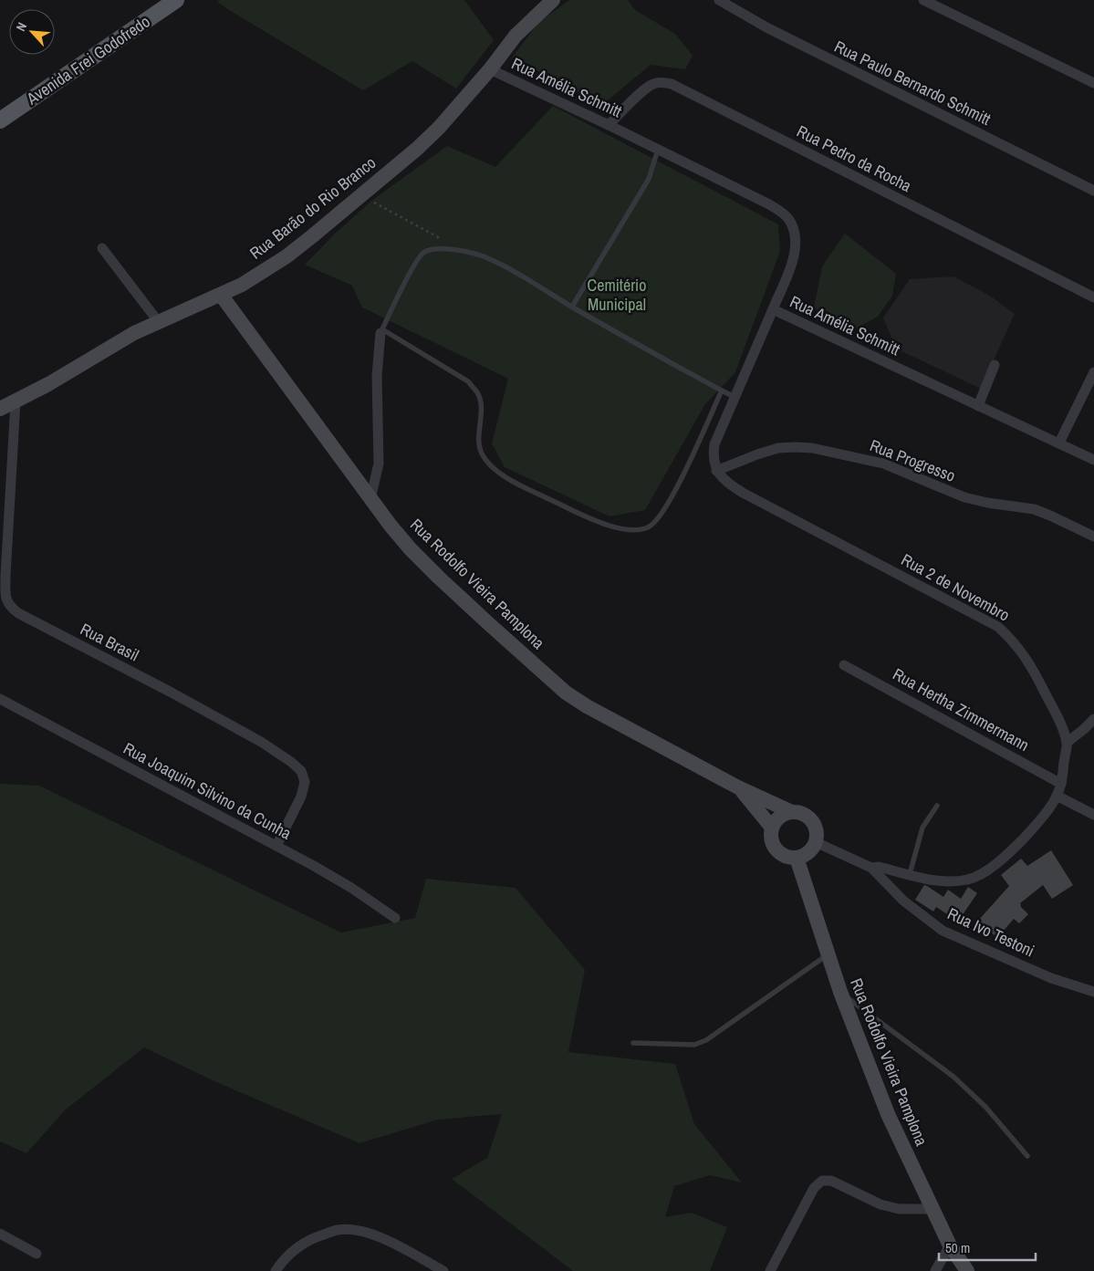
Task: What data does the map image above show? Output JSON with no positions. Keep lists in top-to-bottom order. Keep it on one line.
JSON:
{"streets":{"main road":["Avenida Frei Godofredo"],"street":["Rua Paulo Bernardo Schmitt","Rua Amélia Schmitt","Rua Pedro da Rocha","Rua Barão do Rio Branco","Rua Progresso","Rua Rodolfo Vieira Pamplona","Rua 2 de Novembro","Rua Brasil","Rua Hertha Zimmermann","Rua Joaquim Silvino da Cunha","Rua Ivo Testoni"]},"crossings":[["Rua Amélia Schmitt","Rua Pedro da Rocha"],["Rua Amélia Schmitt","Rua Barão do Rio Branco"],["Rua Barão do Rio Branco","Rua Rodolfo Vieira Pamplona"],["Rua Barão do Rio Branco","Rua Brasil"],["Rua Progresso","Rua 2 de Novembro"],["Rua Rodolfo Vieira Pamplona","Rua Ivo Testoni"],["Rua 2 de Novembro","Rua Hertha Zimmermann"],["Rua 2 de Novembro","Rua Ivo Testoni"],["Rua Brasil","Rua Joaquim Silvino da Cunha"]],"parks":["Cemitério Municipal"],"scale_bar":"50 m","north":"top left"}
